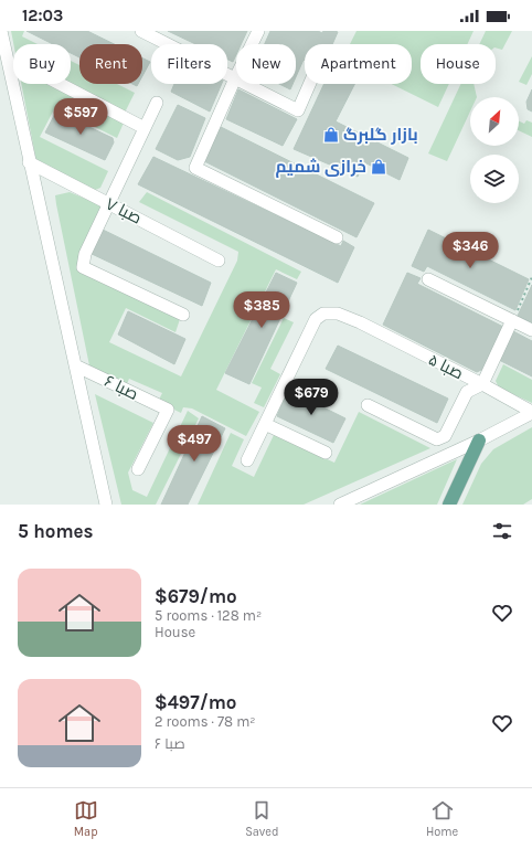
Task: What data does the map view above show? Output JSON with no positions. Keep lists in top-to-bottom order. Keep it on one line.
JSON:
{"streets":{"street":["صبا ۷","صبا ۵","صبا ۶"]},"places":{"shop":["بازار گلبرگ","خرازی شمیم"]},"north":"top right","page":{"status":"12:03","chip":["Buy","Rent","Filters","New","Apartment","House"],"price":["$597","$346","$385","$679","$497"],"heading":"5 homes","list":[{"name":"$679/mo","note":"5 rooms · 128 m² · House"},{"name":"$497/mo","note":"2 rooms · 78 m² · صبا ۶"}],"tabs":["Map","Saved","Home"]}}
